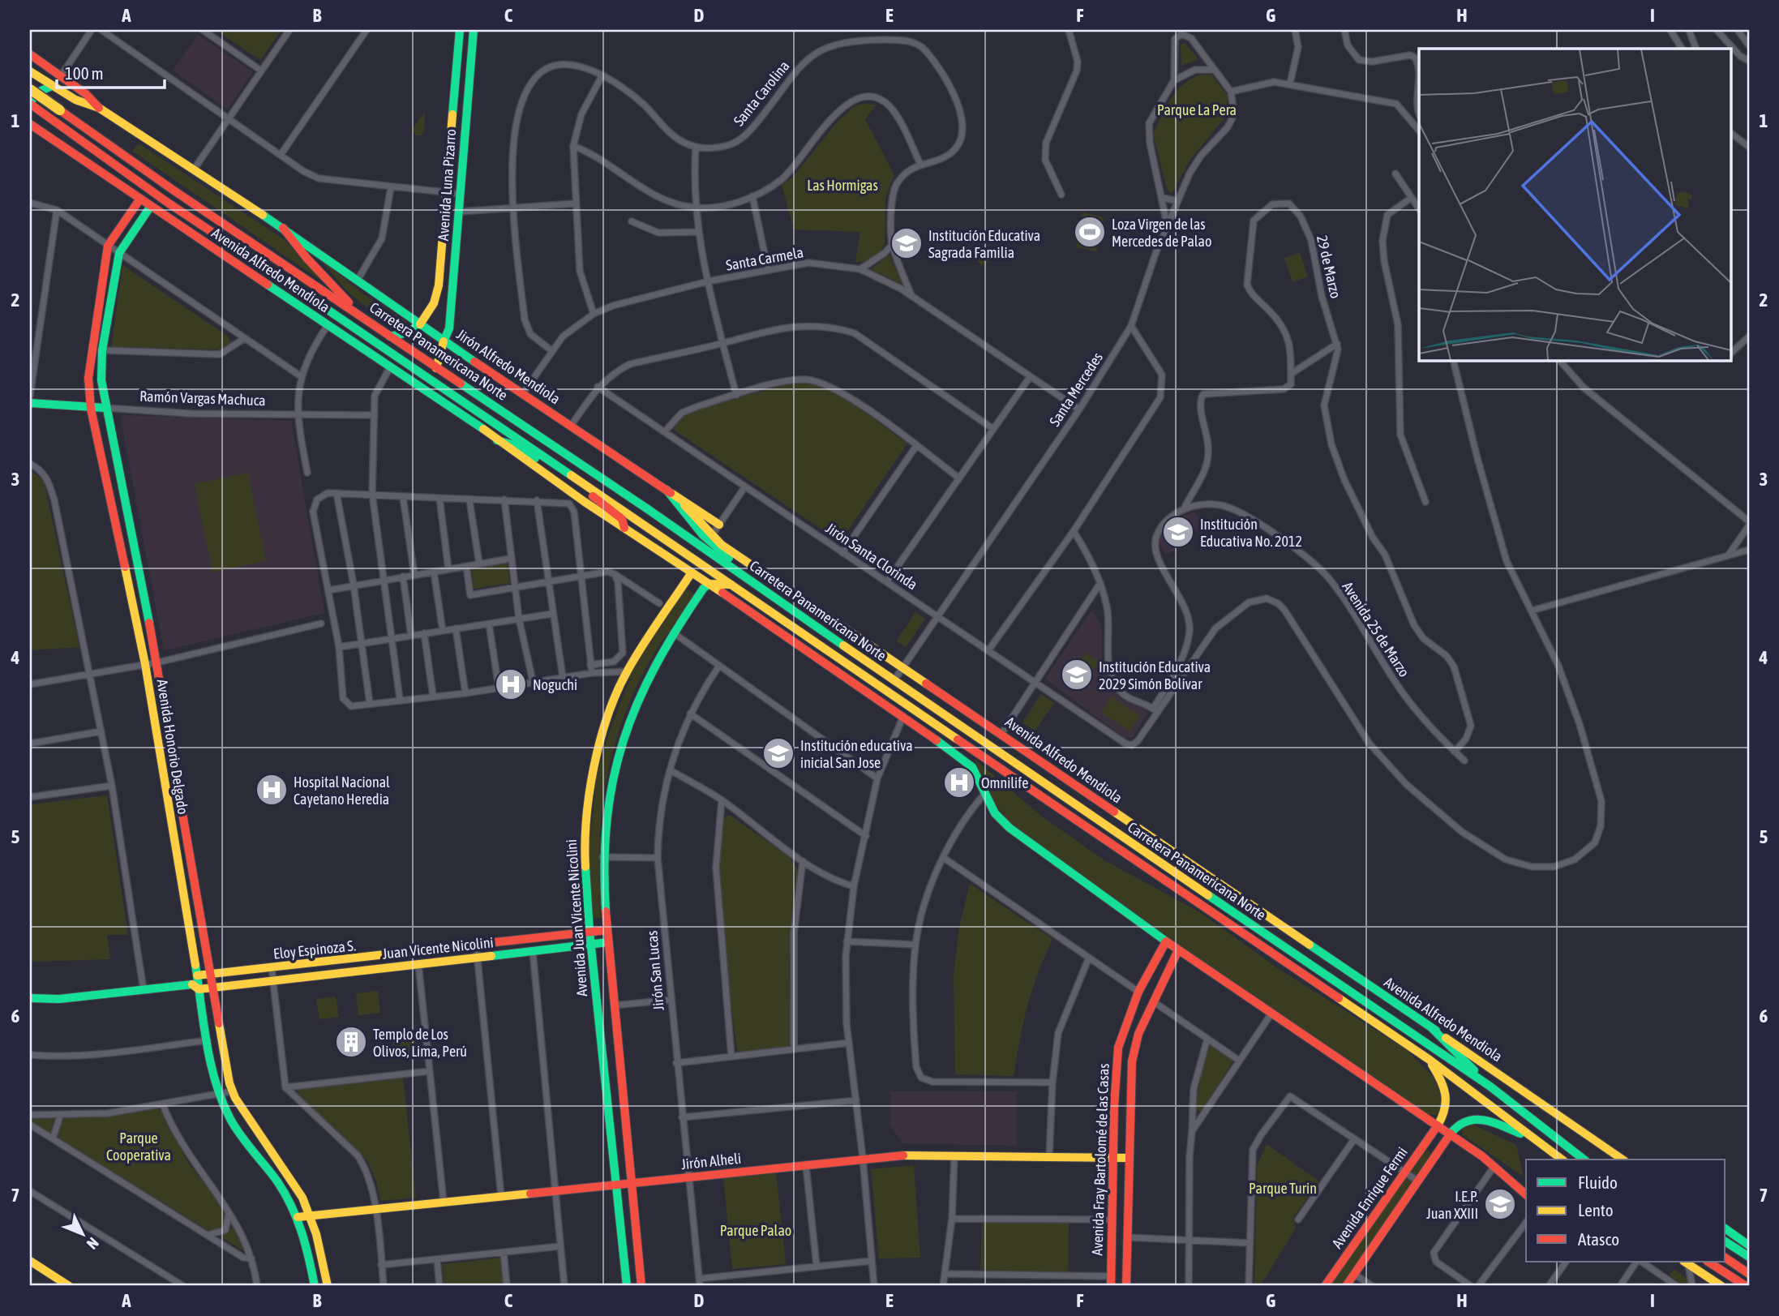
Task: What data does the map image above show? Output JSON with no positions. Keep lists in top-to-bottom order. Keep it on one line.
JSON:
{"streets":{"main road":["Avenida Luna Pizarro","Avenida Alfredo Mendiola","Carretera Panamericana Norte","Jirón Alfredo Mendiola","Ramón Vargas Machuca","Avenida Honorio Delgado","Avenida Juan Vicente Nicolini","Juan Vicente Nicolini","Eloy Espinoza S.","Avenida Fray Bartolomé de las Casas","Jirón Alheli","Avenida Enrique Fermi"],"street":["Santa Carolina","Santa Carmela","29 de Marzo","Santa Mercedes","Jirón Santa Clorinda","Avenida 25 de Marzo","Jirón San Lucas"]},"crossings":[["Santa Carolina","Santa Carmela"],["Avenida Luna Pizarro","Carretera Panamericana Norte"],["Avenida Luna Pizarro","Jirón Alfredo Mendiola"],["Santa Carmela","Jirón Alfredo Mendiola"],["Santa Carmela","Santa Mercedes"],["29 de Marzo","Avenida 25 de Marzo"],["Avenida Alfredo Mendiola","Jirón Alfredo Mendiola"],["Avenida Alfredo Mendiola","Santa Mercedes"],["Avenida Alfredo Mendiola","Avenida Honorio Delgado"],["Carretera Panamericana Norte","Santa Mercedes"],["Carretera Panamericana Norte","Avenida Enrique Fermi"],["Santa Mercedes","Jirón Santa Clorinda"],["Ramón Vargas Machuca","Avenida Honorio Delgado"],["Jirón Santa Clorinda","Avenida 25 de Marzo"],["Avenida Honorio Delgado","Juan Vicente Nicolini"],["Avenida Honorio Delgado","Eloy Espinoza S."],["Avenida Honorio Delgado","Jirón Alheli"],["Avenida Juan Vicente Nicolini","Juan Vicente Nicolini"],["Avenida Juan Vicente Nicolini","Eloy Espinoza S."],["Avenida Juan Vicente Nicolini","Jirón Alheli"],["Juan Vicente Nicolini","Eloy Espinoza S."],["Jirón San Lucas","Jirón Alheli"],["Avenida Fray Bartolomé de las Casas","Jirón Alheli"]],"parks":["Parque La Pera","Las Hormigas","Parque Cooperativa","Parque Turin","Parque Palao"],"places":{"sports":["Loza Virgen de las Mercedes de Palao"],"school or university":["Institución Educativa Sagrada Familia","Institución Educativa No. 2012","Institución Educativa 2029 Simón Bolívar","Institución educativa inicial San Jose","I.E.P. Juan XXIII"],"hospital":["Noguchi","Omnilife","Hospital Nacional Cayetano Heredia"],"building":["Templo de Los Olivos, Lima, Perú"]},"legend":["Fluido","Lento","Atasco"],"scale_bar":"100 m","north":"bottom right","grid":{"columns":["A","B","C","D","E","F","G","H","I"],"rows":["1","2","3","4","5","6","7"]}}
